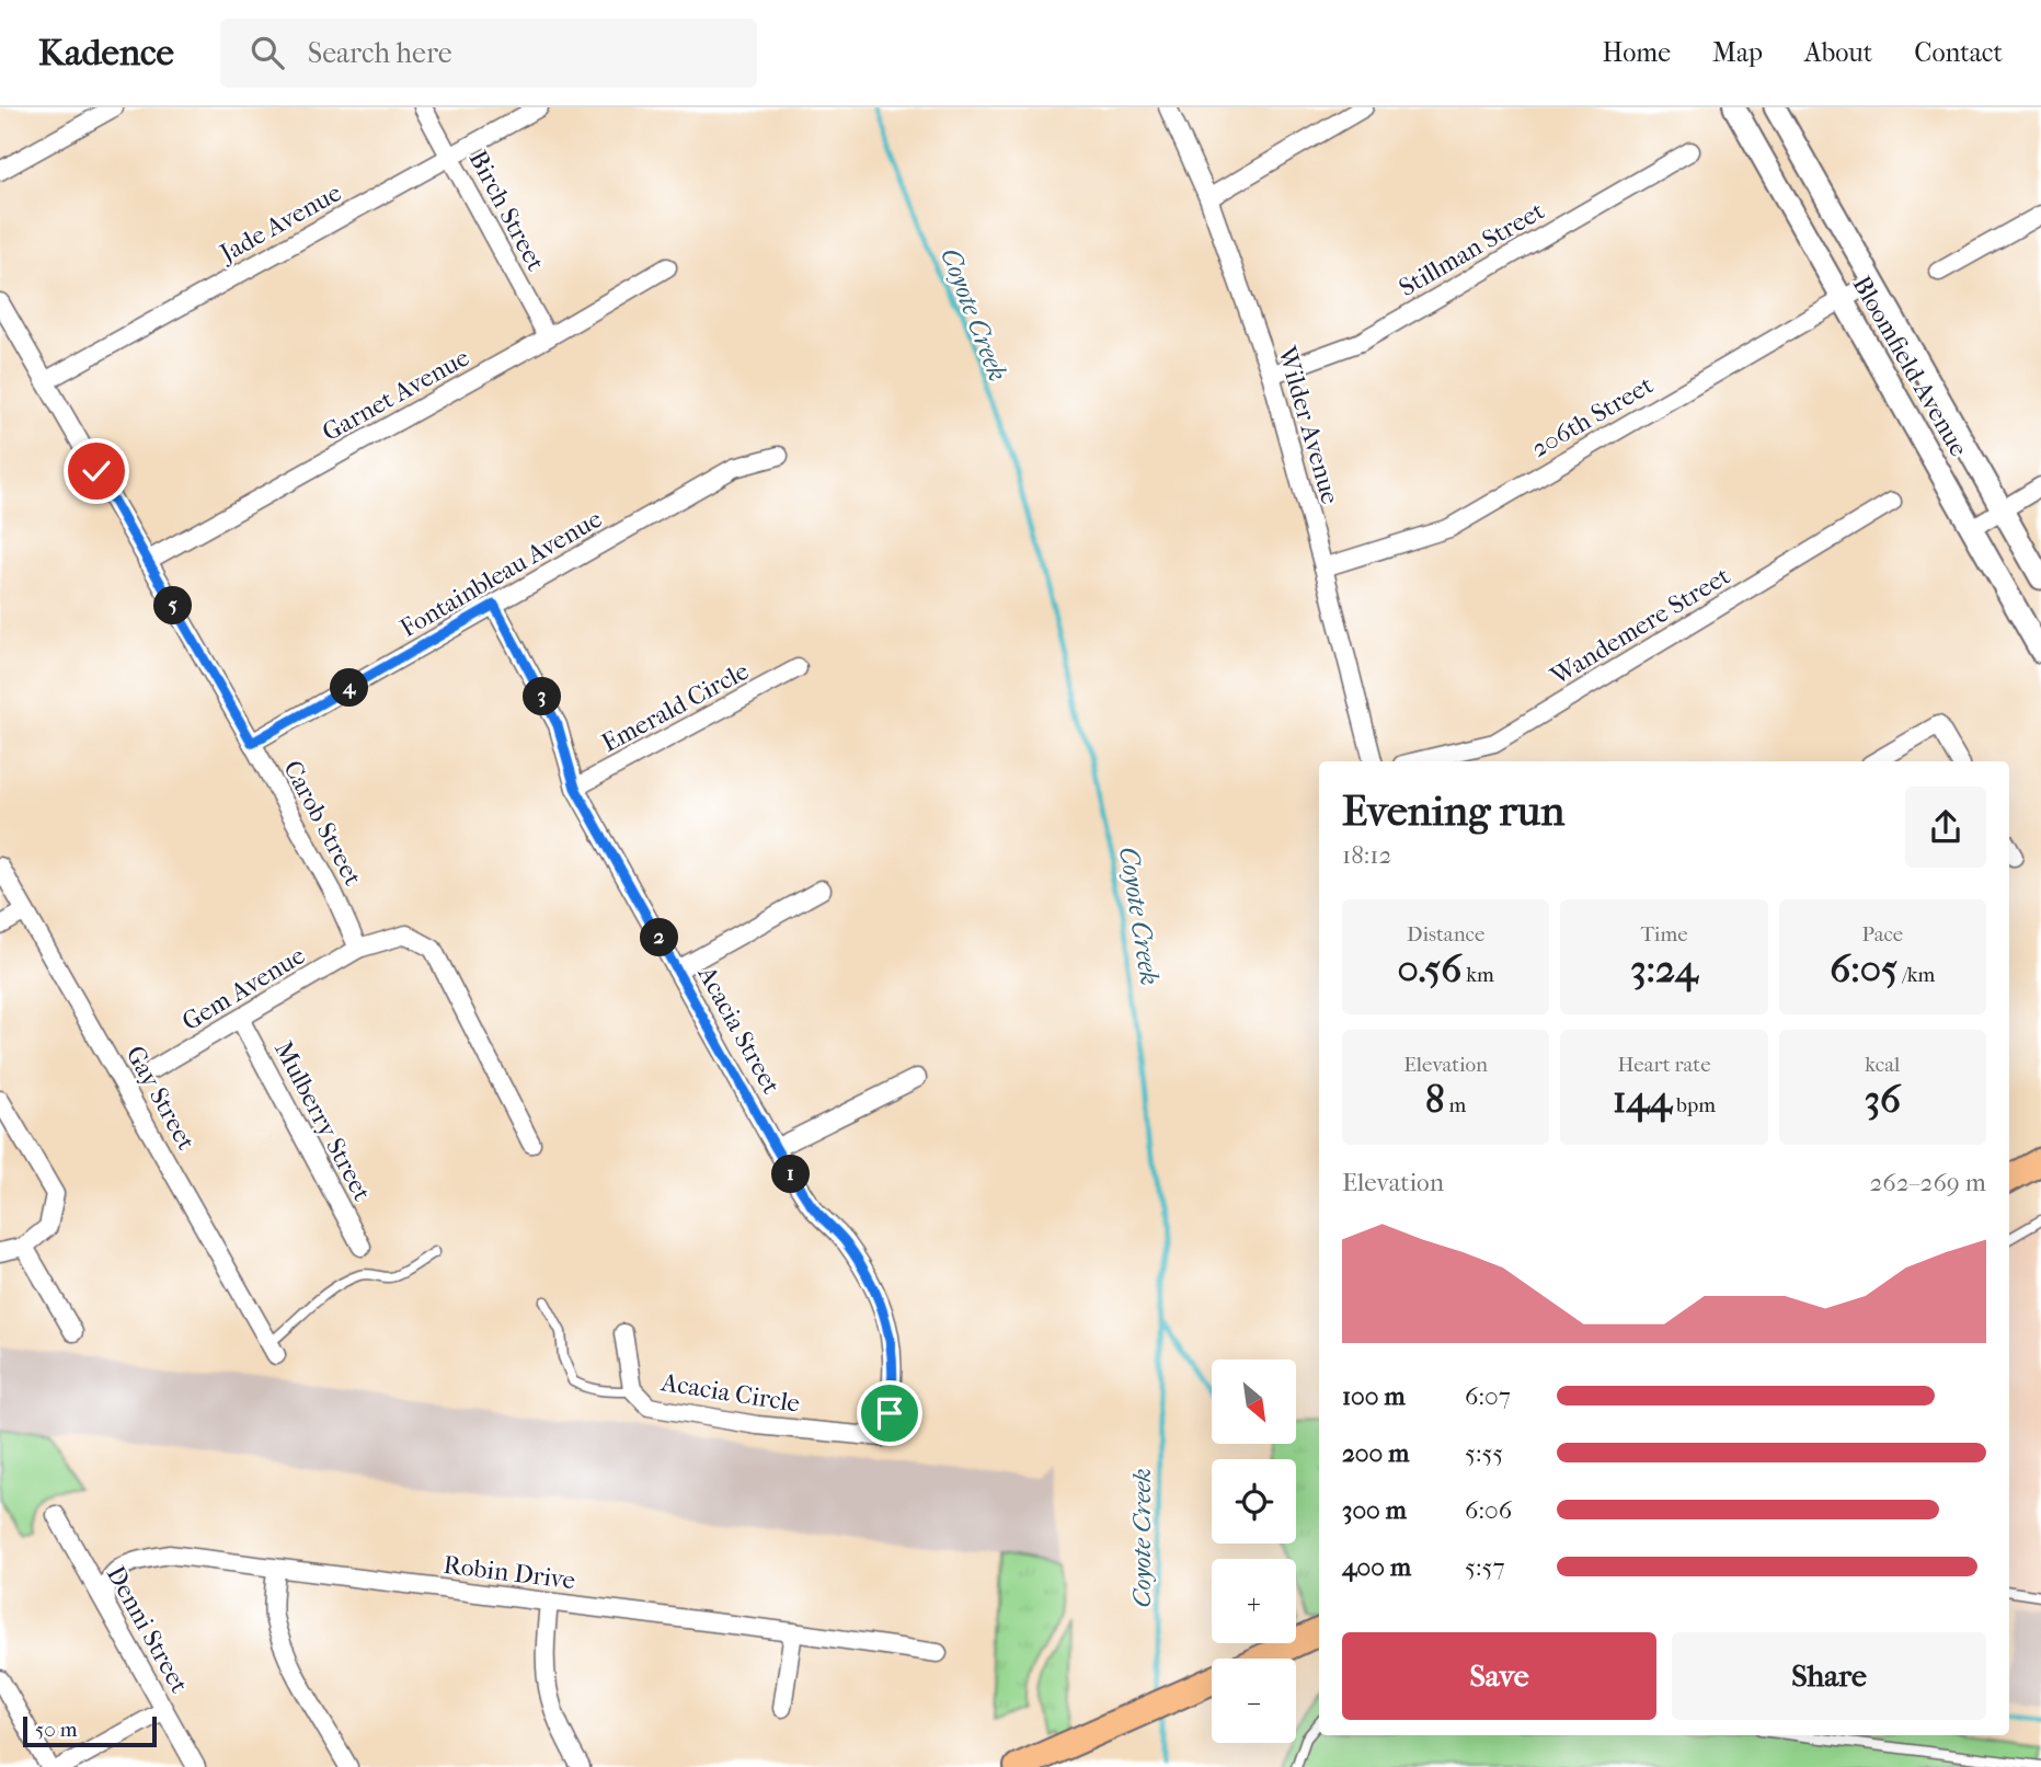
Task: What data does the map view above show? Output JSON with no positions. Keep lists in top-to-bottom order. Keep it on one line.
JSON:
{"streets":{"street":["Birch Street","Jade Avenue","Stillman Street","Bloomfield Avenue","Garnet Avenue","206th Street","Wilder Avenue","Fontainbleau Avenue","Wandemere Street","Emerald Circle","Carob Street","Gem Avenue","Acacia Street","Gay Street","Mulberry Street","Acacia Circle","Robin Drive","Denni Street"]},"crossings":[["Birch Street","Jade Avenue"],["Birch Street","Garnet Avenue"],["Jade Avenue","Carob Street"],["Stillman Street","Wilder Avenue"],["Bloomfield Avenue","206th Street"],["Garnet Avenue","Carob Street"],["206th Street","Wilder Avenue"],["Fontainbleau Avenue","Carob Street"],["Fontainbleau Avenue","Acacia Street"],["Emerald Circle","Acacia Street"],["Carob Street","Gem Avenue"],["Gem Avenue","Mulberry Street"],["Acacia Street","Acacia Circle"],["Robin Drive","Denni Street"]],"water":["Coyote Creek"],"scale_bar":"50 m","north":"bottom right","page":{"header":"Kadence","search":"Search here","nav":["Home","Map","About","Contact"],"pins":["5","4","3","2","1"],"heading":["Evening run","18:12"],"stats":[["Distance","0.56 km"],["Time","3:24"],["Pace","6:05 /km"],["Elevation","8 m"],["Heart rate","144 bpm"],["kcal","36"]],"chart":["Elevation","262–269 m"],"map_buttons":["+","−"],"list":[{"name":"100 m","note":"6:07"},{"name":"200 m","note":"5:55"},{"name":"300 m","note":"6:06"},{"name":"400 m","note":"5:57"}],"buttons":["Save","Share"],"scale":"50 m"}}
